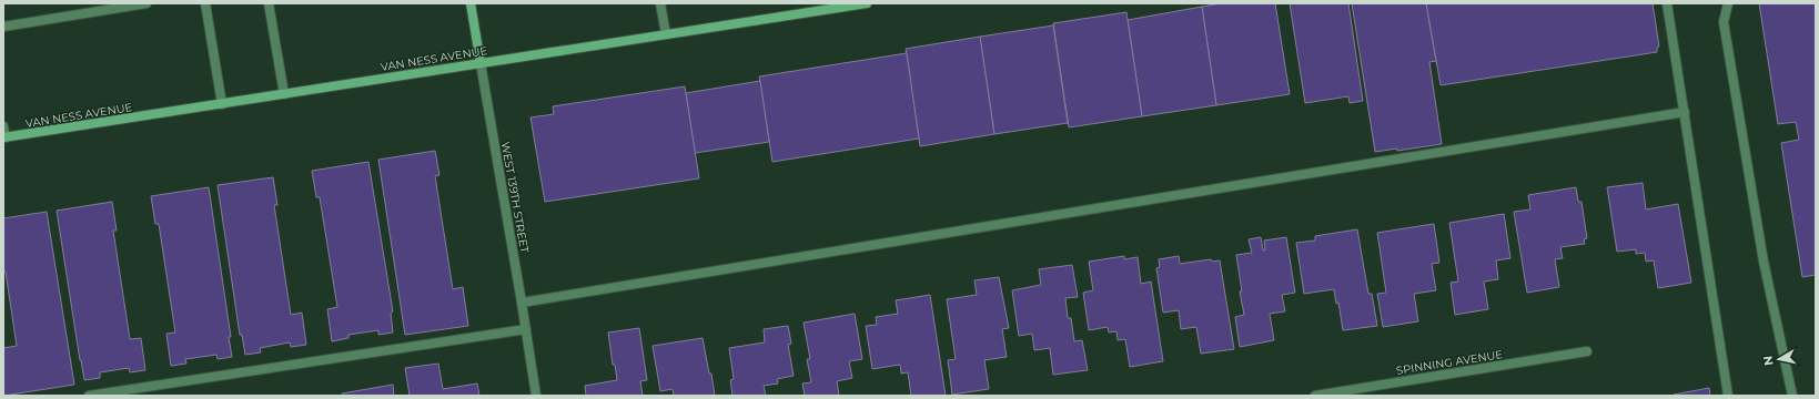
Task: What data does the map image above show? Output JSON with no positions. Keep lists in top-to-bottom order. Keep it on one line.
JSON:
{"streets":{"main road":["VAN NESS AVENUE","WEST 139TH STREET"],"street":["SPINNING AVENUE"]},"crossings":[["VAN NESS AVENUE","WEST 139TH STREET"]],"north":"left"}
